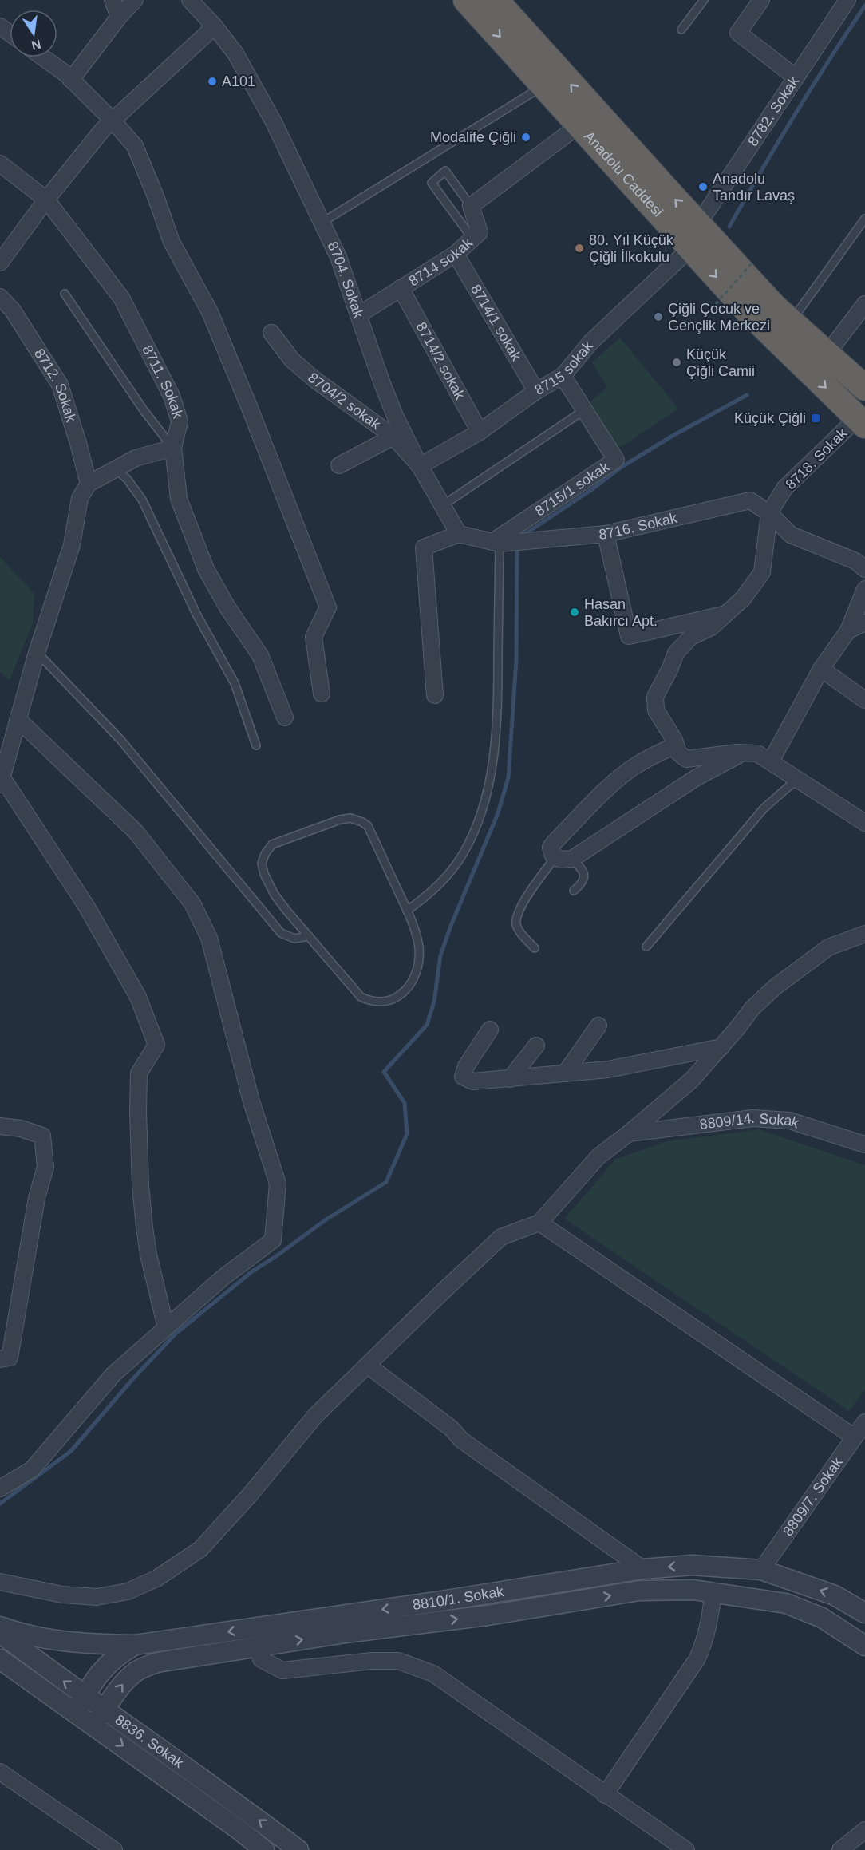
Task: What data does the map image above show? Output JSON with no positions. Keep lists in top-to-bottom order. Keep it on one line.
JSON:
{"streets":{"highway":["Anadolu Caddesi"],"street":["8782. Sokak","8714 sokak","8704. Sokak","8714/1 sokak","8714/2 sokak","8715 sokak","8711. Sokak","8712. Sokak","8704/2 sokak","8718. Sokak","8715/1 sokak","8716. Sokak","8809/14. Sokak","8809/7. Sokak","8810/1. Sokak","8836. Sokak"]},"crossings":[["8782. Sokak","Anadolu Caddesi"],["Anadolu Caddesi","8715 sokak"],["Anadolu Caddesi","8718. Sokak"],["8714 sokak","8704. Sokak"],["8714 sokak","8714/1 sokak"],["8714 sokak","8714/2 sokak"],["8704. Sokak","8715 sokak"],["8704. Sokak","8704/2 sokak"],["8714/1 sokak","8715 sokak"],["8714/2 sokak","8715 sokak"],["8715 sokak","8704/2 sokak"],["8715 sokak","8715/1 sokak"],["8718. Sokak","8716. Sokak"],["8715/1 sokak","8716. Sokak"],["8809/7. Sokak","8810/1. Sokak"],["8810/1. Sokak","8836. Sokak"]],"places":{"other":["A101","Modalife Çiğli","Anadolu Tandır Lavaş","80. Yıl Küçük Çiğli İlkokulu","Çiğli Çocuk ve Gençlik Merkezi","Küçük Çiğli Camii","Hasan Bakırcı Apt."],"transit":["Küçük Çiğli"]},"north":"bottom"}
